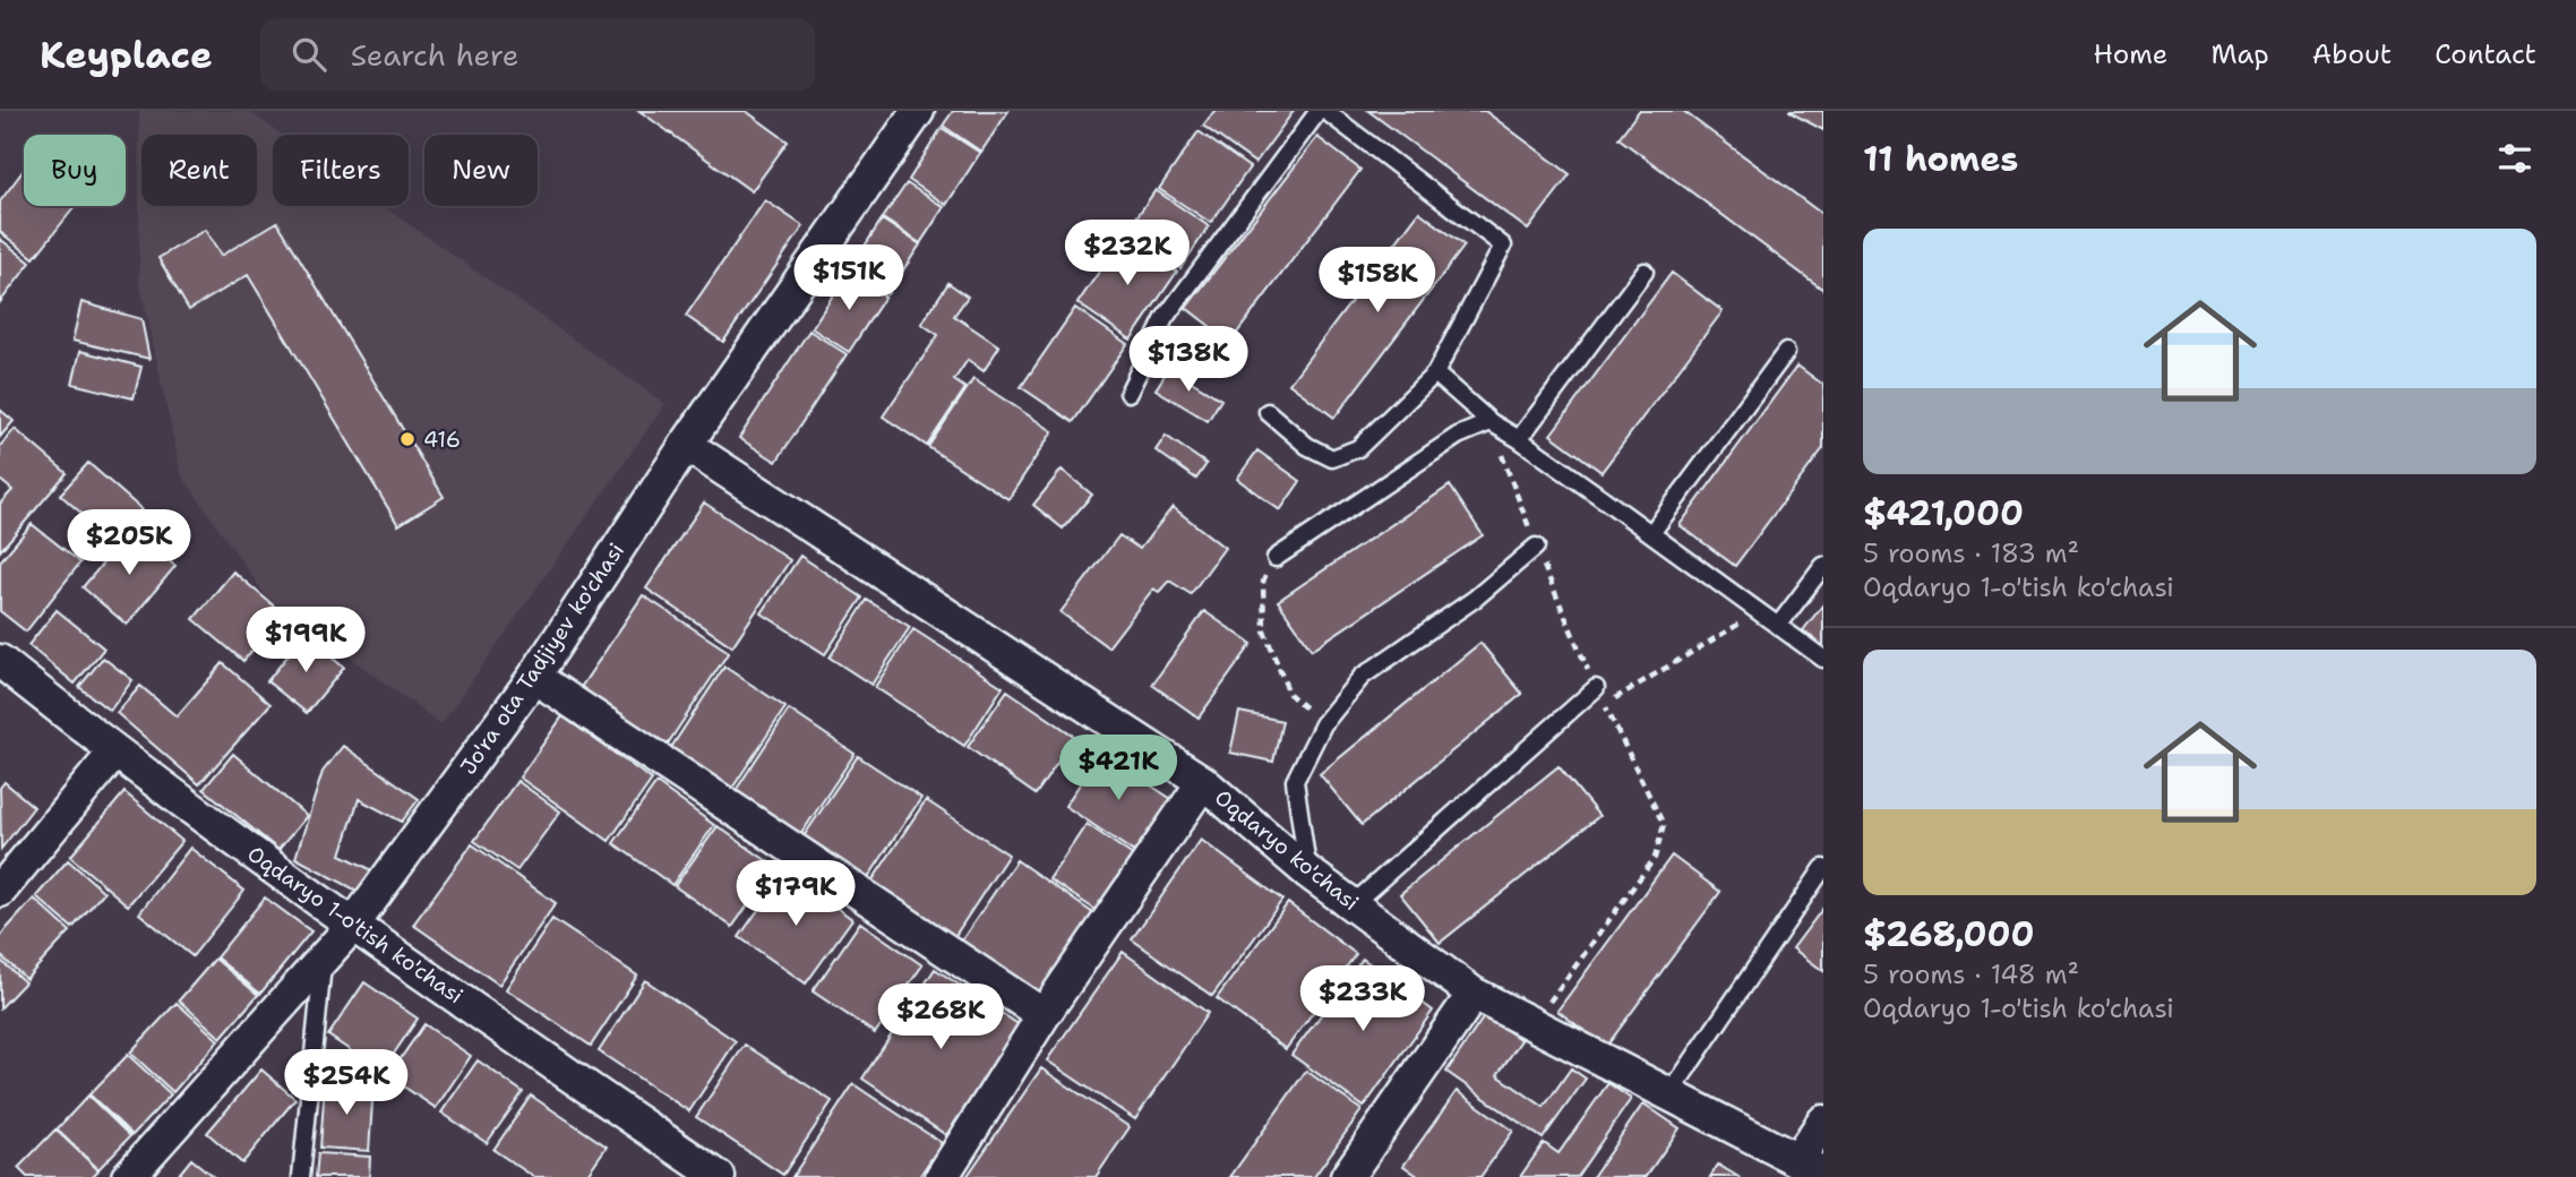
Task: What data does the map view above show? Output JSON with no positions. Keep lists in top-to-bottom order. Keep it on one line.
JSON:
{"streets":{"street":["Jo'ra ota Tadjiyev ko'chasi","Oqdaryo ko'chasi","Oqdaryo 1-o'tish ko'chasi"]},"crossings":[["Jo'ra ota Tadjiyev ko'chasi","Oqdaryo ko'chasi"],["Jo'ra ota Tadjiyev ko'chasi","Oqdaryo 1-o'tish ko'chasi"]],"places":["416"],"page":{"header":"Keyplace","search":"Search here","nav":["Home","Map","About","Contact"],"heading":"11 homes","chip":["Buy","Rent","Filters","New"],"list":[{"name":"$421,000","note":"5 rooms · 183 m² · Oqdaryo 1-o'tish ko'chasi"},{"name":"$268,000","note":"5 rooms · 148 m² · Oqdaryo 1-o'tish ko'chasi"}],"price":["$232K","$151K","$158K","$138K","$205K","$199K","$421K","$179K","$233K","$268K","$254K"]}}
